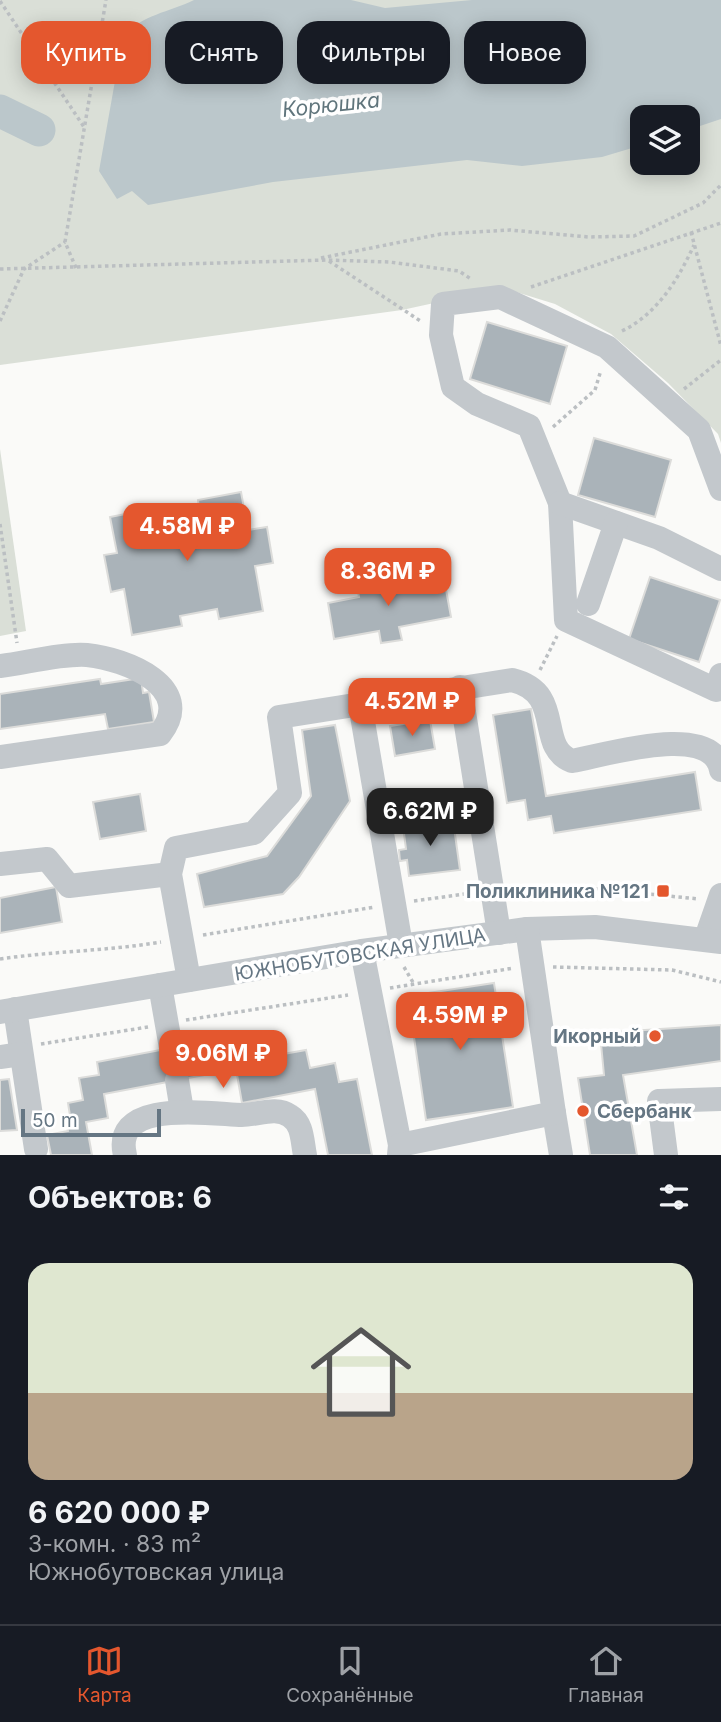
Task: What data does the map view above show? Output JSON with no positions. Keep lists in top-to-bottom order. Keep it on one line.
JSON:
{"streets":{"street":["ЮЖНОБУТОВСКАЯ УЛИЦА"]},"water":["Корюшка"],"places":{"transit":["Поликлиника №121"],"other":["Икорный","Сбербанк"]},"scale_bar":"50 m","page":{"chip":["Купить","Снять","Фильтры","Новое"],"price":["4.58M ₽","8.36M ₽","4.52M ₽","6.62M ₽","4.59M ₽","9.06M ₽"],"scale":"50 m","heading":"Объектов: 6","list":[{"name":"6 620 000 ₽","note":"3-комн. · 83 m² · Южнобутовская улица"}],"tabs":["Карта","Сохранённые","Главная"]}}
